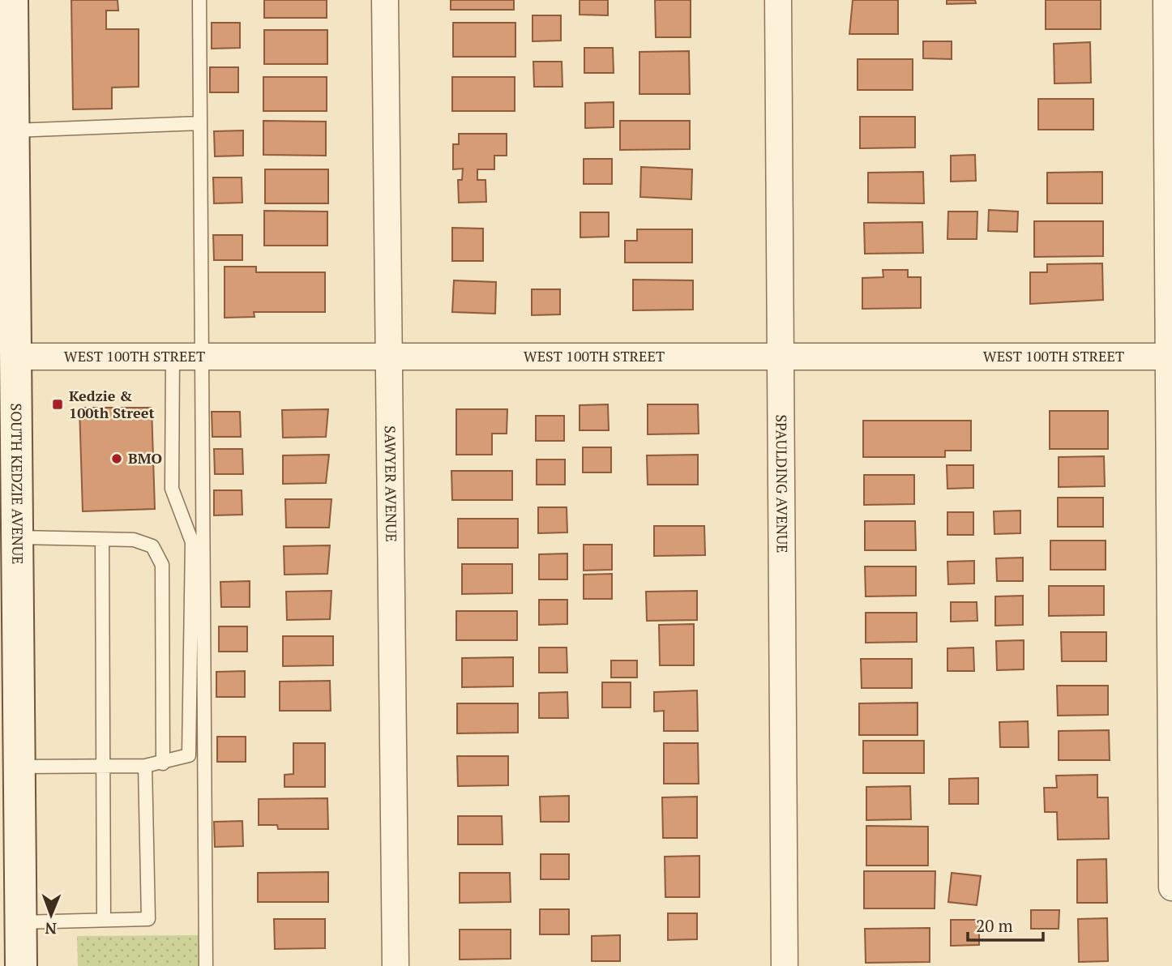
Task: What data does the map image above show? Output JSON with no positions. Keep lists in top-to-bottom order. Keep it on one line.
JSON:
{"streets":{"main road":["SOUTH KEDZIE AVENUE"],"street":["WEST 100TH STREET","SAWYER AVENUE","SPAULDING AVENUE"]},"crossings":[["WEST 100TH STREET","SOUTH KEDZIE AVENUE"],["WEST 100TH STREET","SAWYER AVENUE"],["WEST 100TH STREET","SPAULDING AVENUE"]],"places":{"transit":["Kedzie & 100th Street"],"other":["BMO"]},"scale_bar":"20 m","north":"bottom"}
